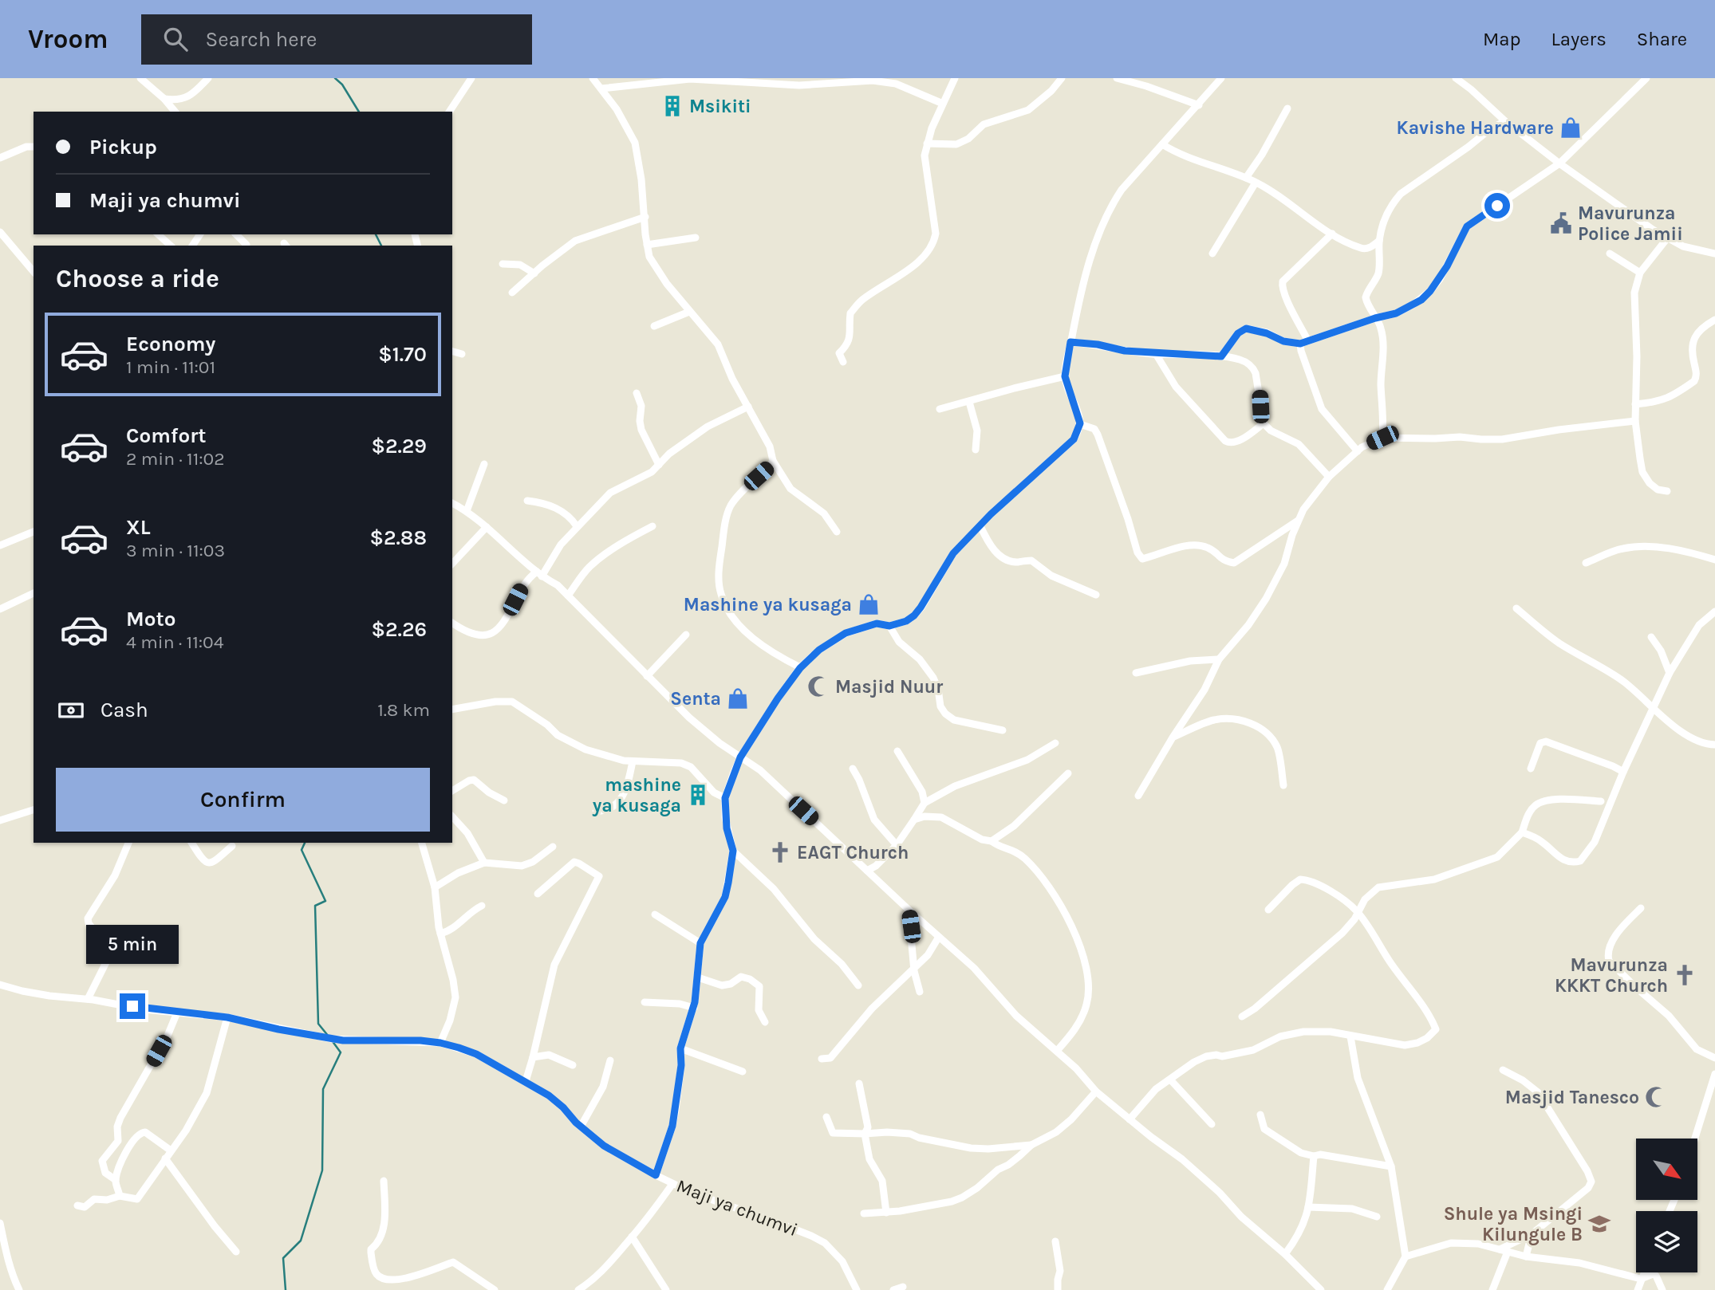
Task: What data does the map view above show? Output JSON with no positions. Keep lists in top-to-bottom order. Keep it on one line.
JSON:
{"streets":{"street":["Maji ya chumvi"]},"places":{"building":["Msikiti","mashine ya kusaga"],"shop":["Kavishe Hardware","Mashine ya kusaga","Senta"],"public building":["Mavurunza Police Jamii"],"mosque":["Masjid Nuur","Masjid Tanesco"],"church":["EAGT Church","Mavurunza KKKT Church"],"school or university":["Shule ya Msingi Kilungule B"]},"north":"bottom right","page":{"header":"Vroom","search":"Search here","nav":["Map","Layers","Share"],"banner":["Pickup","Maji ya chumvi"],"heading":"Choose a ride","list":[{"name":"Economy","note":"1 min · 11:01","value":"$1.70"},{"name":"Comfort","note":"2 min · 11:02","value":"$2.29"},{"name":"XL","note":"3 min · 11:03","value":"$2.88"},{"name":"Moto","note":"4 min · 11:04","value":"$2.26"}],"pay":["Cash","1.8 km"],"buttons":"Confirm","bubble":"5 min"}}
